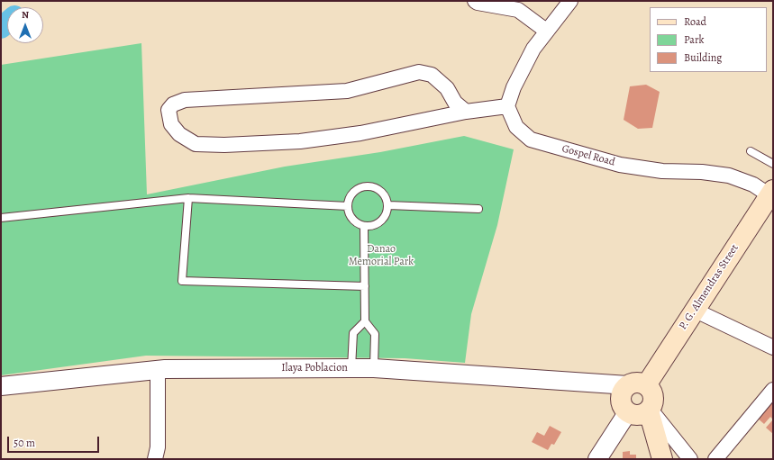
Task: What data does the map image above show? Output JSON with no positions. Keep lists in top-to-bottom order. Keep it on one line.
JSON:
{"streets":{"main road":["P. G. Almendras Street"],"street":["Gospel Road","Ilaya Poblacion"]},"crossings":[["Gospel Road","P. G. Almendras Street"],["P. G. Almendras Street","Ilaya Poblacion"]],"parks":["Danao Memorial Park"],"legend":["Road","Park","Building"],"scale_bar":"50 m","north":"top"}
